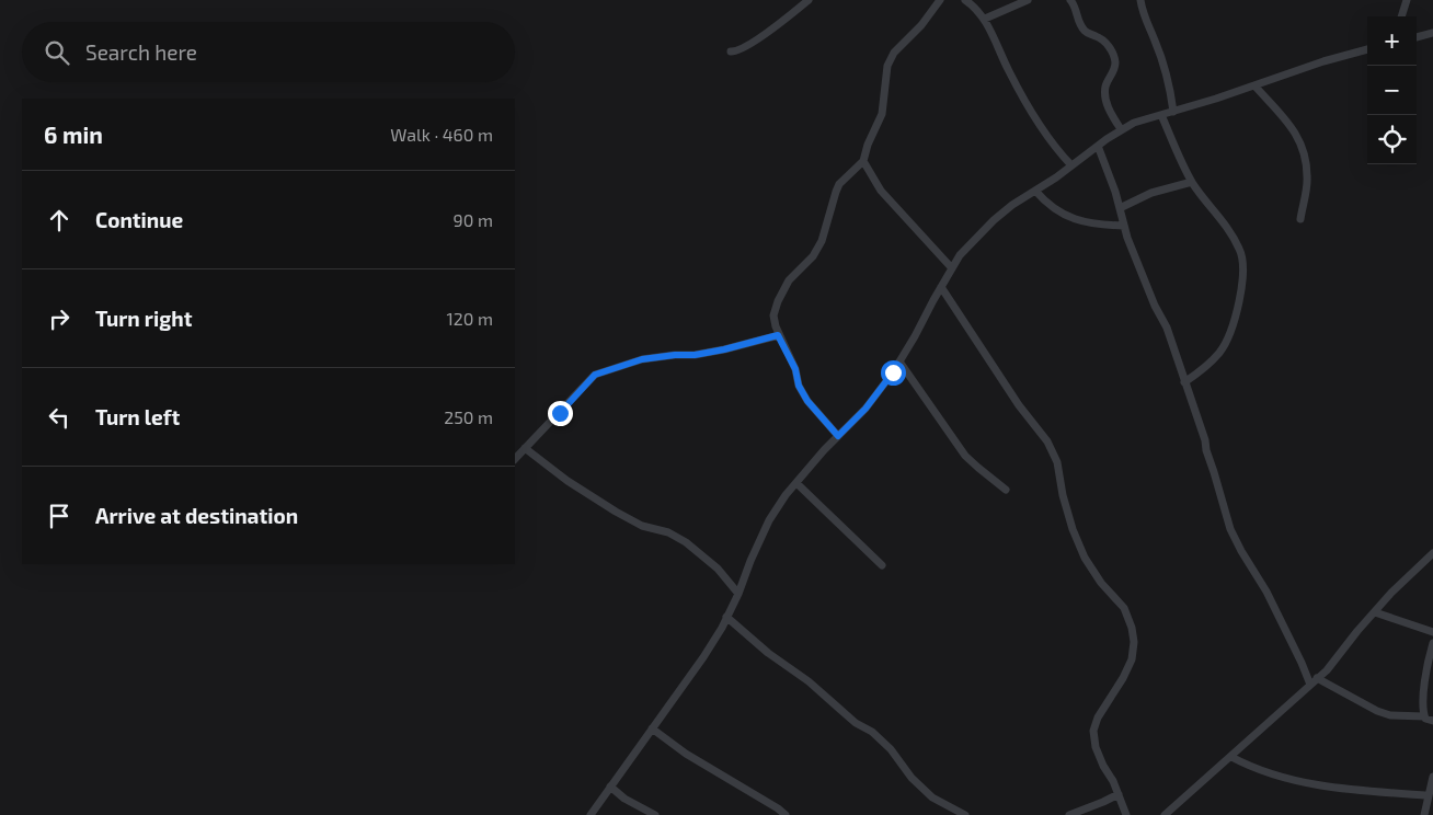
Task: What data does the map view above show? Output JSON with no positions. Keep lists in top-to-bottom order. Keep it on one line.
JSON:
{"page":{"map_buttons":["+","−"],"search":"Search here","heading":["6 min","Walk · 460 m"],"list":[["Continue","90 m"],["Turn right","120 m"],["Turn left","250 m"],"Arrive at destination"]}}
